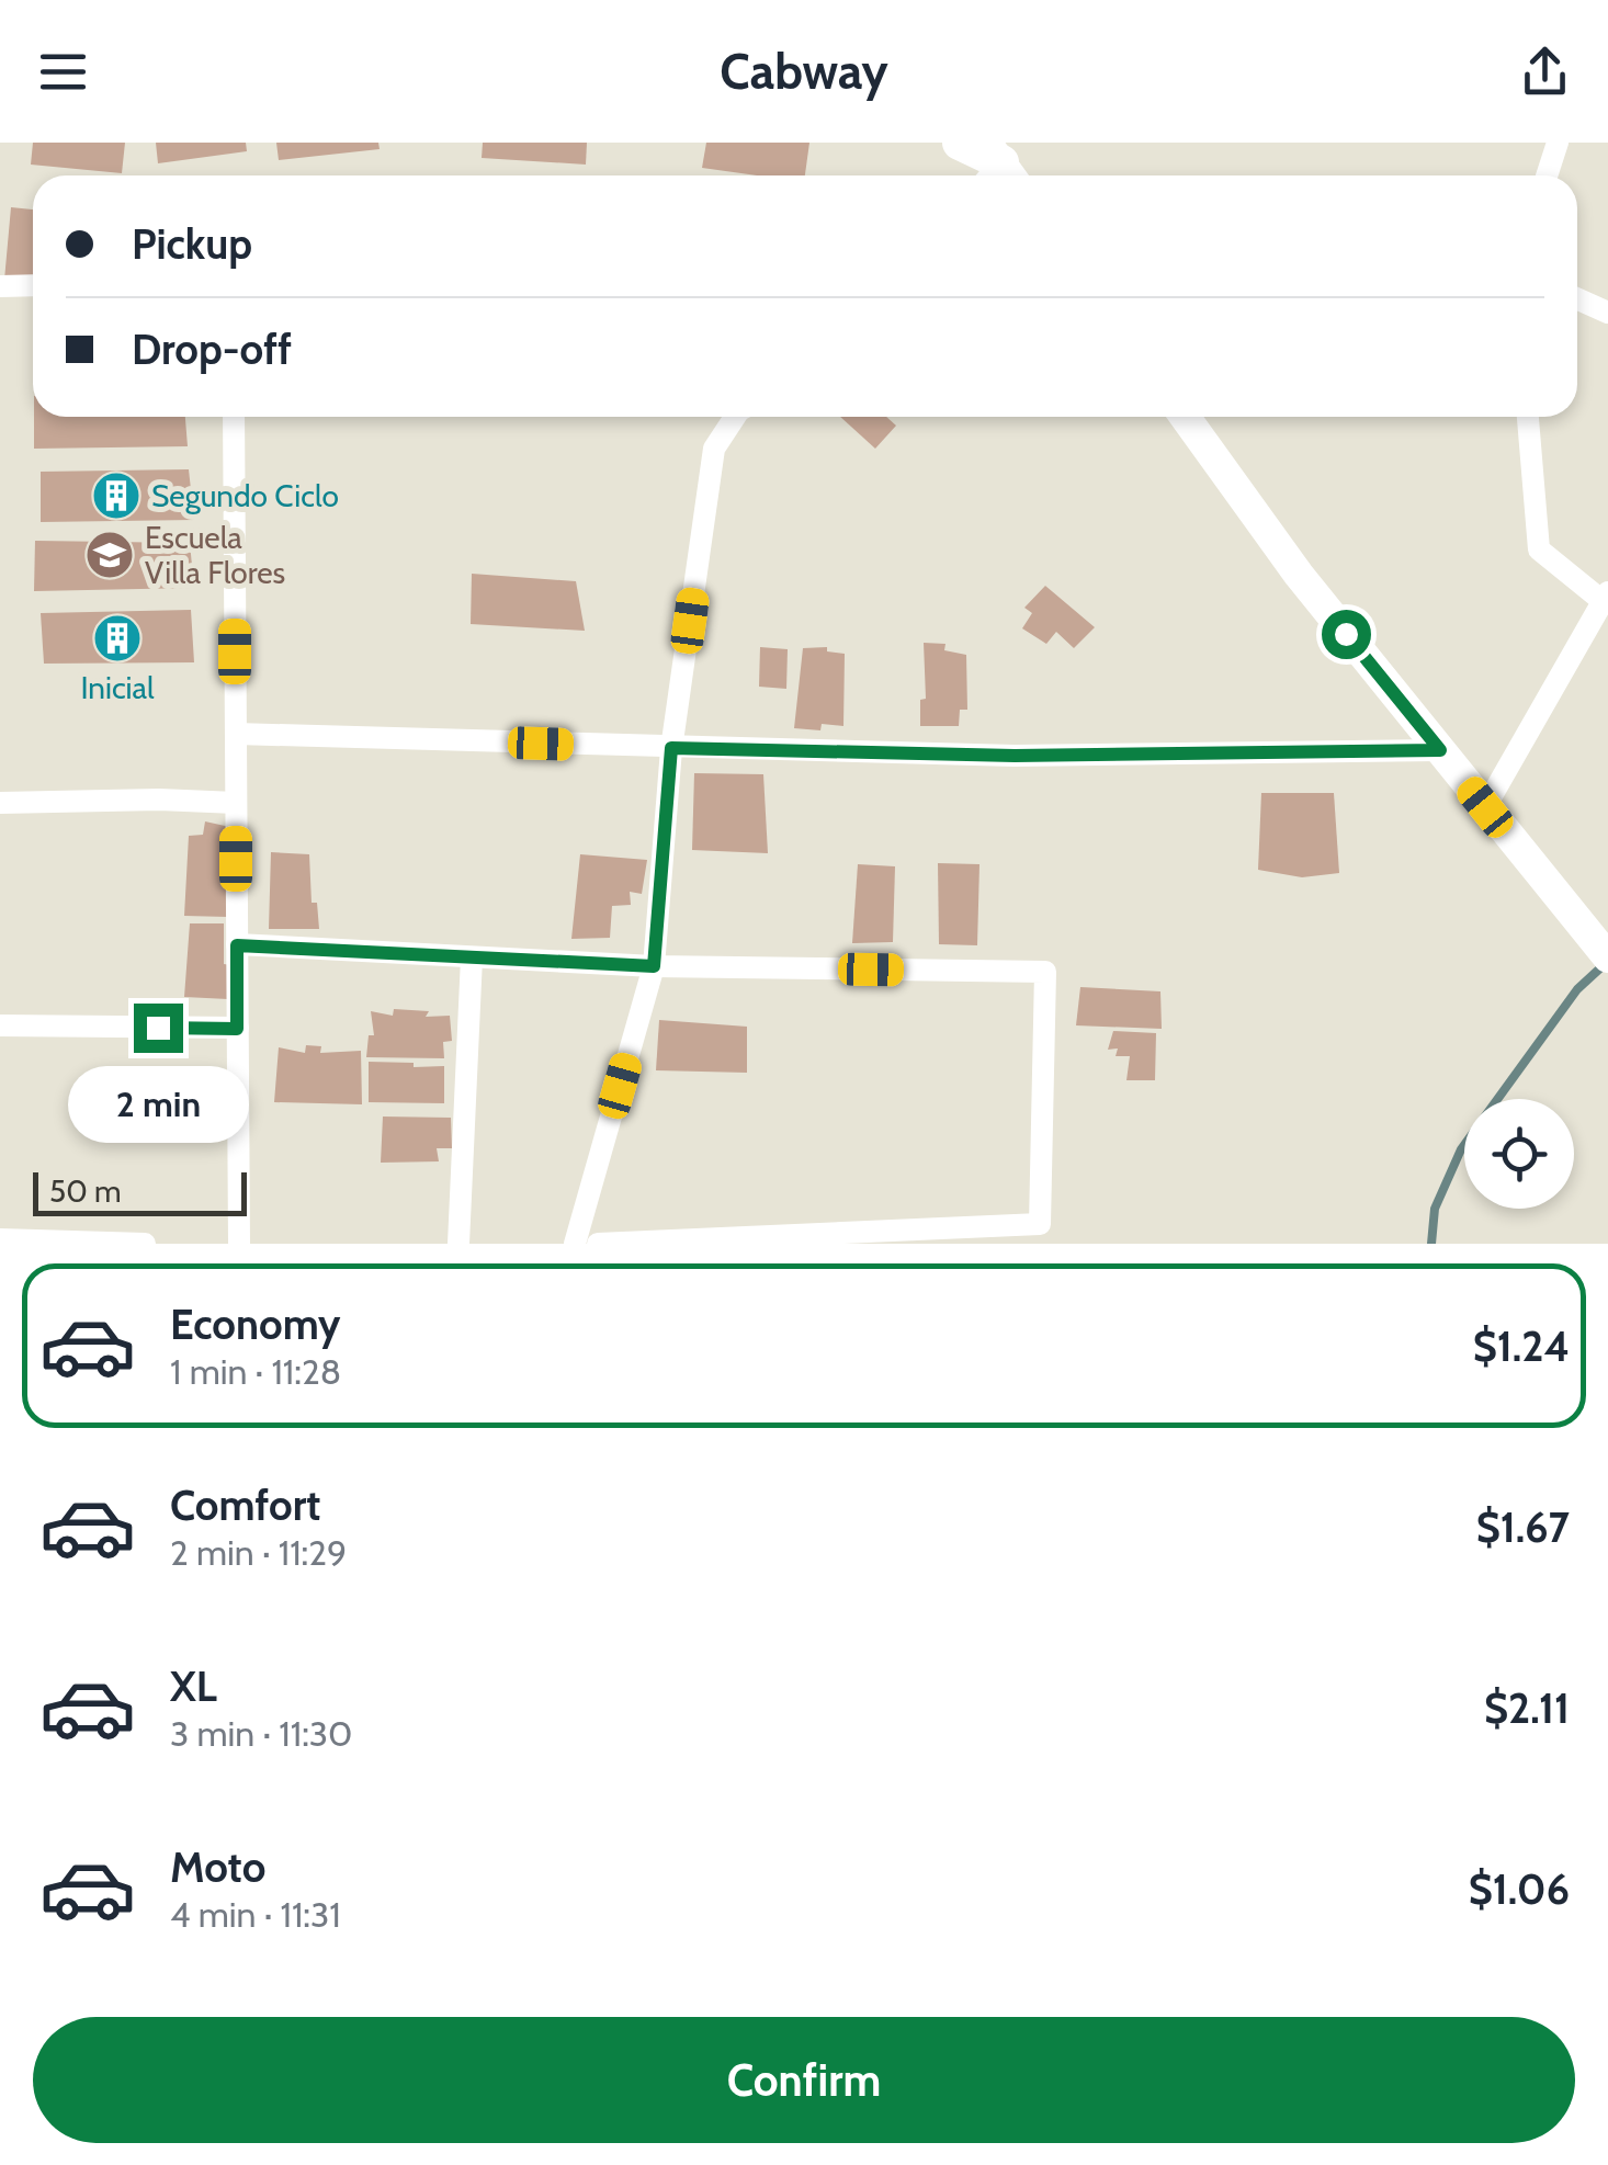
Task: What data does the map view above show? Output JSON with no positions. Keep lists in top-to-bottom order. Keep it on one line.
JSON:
{"places":{"building":["Segundo Ciclo","Inicial"],"school or university":["Escuela Villa Flores"]},"scale_bar":"50 m","page":{"header":"Cabway","banner":["Pickup","Drop-off"],"bubble":"2 min","scale":"50 m","list":[{"name":"Economy","note":"1 min · 11:28","value":"$1.24"},{"name":"Comfort","note":"2 min · 11:29","value":"$1.67"},{"name":"XL","note":"3 min · 11:30","value":"$2.11"},{"name":"Moto","note":"4 min · 11:31","value":"$1.06"}],"buttons":"Confirm"}}
